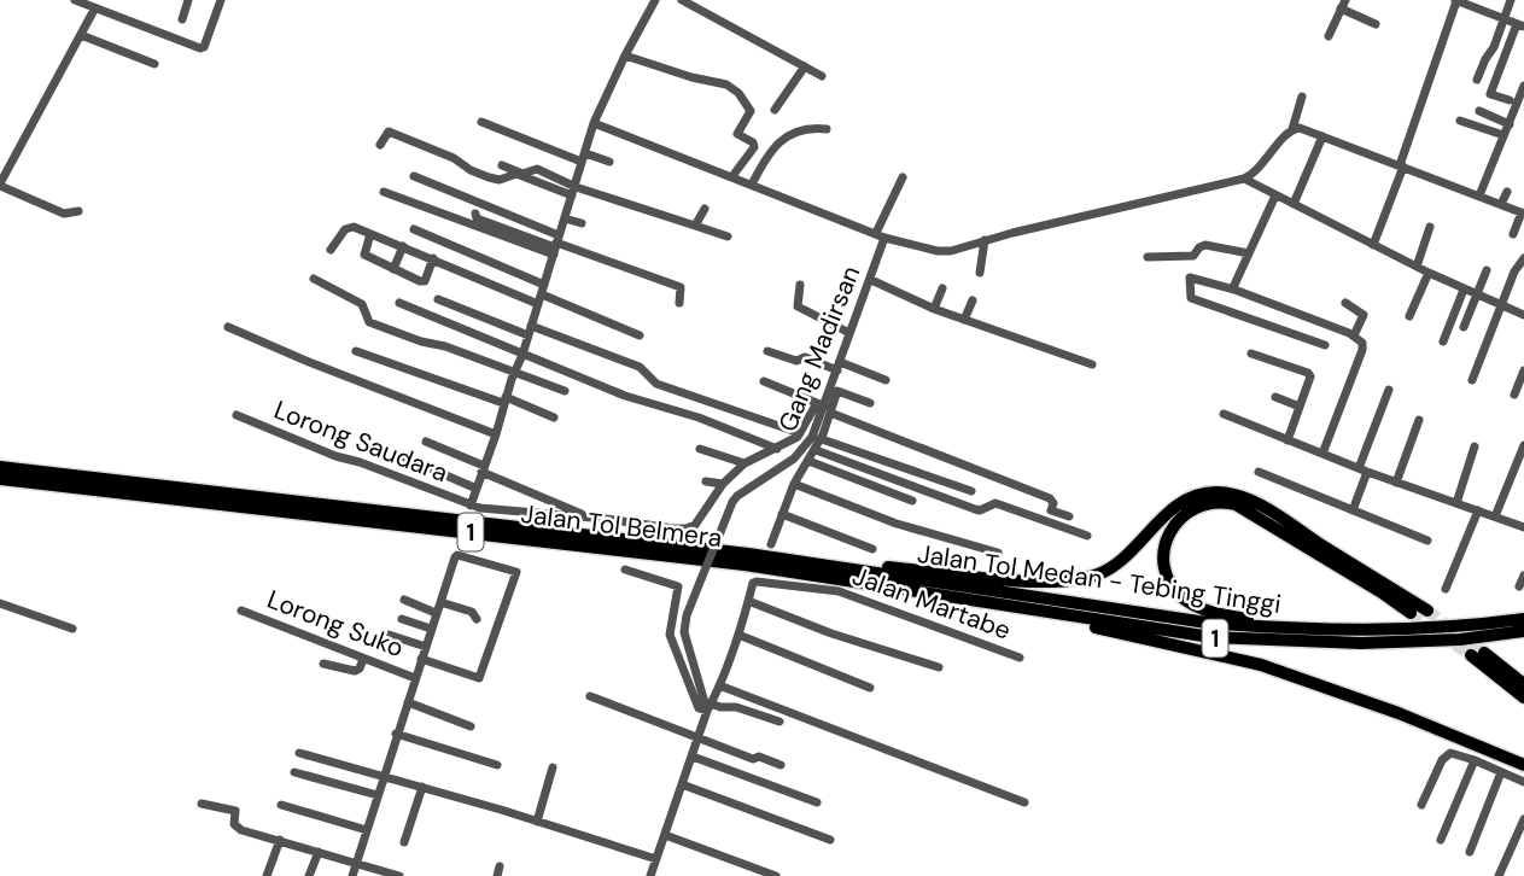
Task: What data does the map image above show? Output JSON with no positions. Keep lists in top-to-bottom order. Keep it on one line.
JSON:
{"streets":{"highway":["Jalan Tol Belmera","1","Jalan Tol Medan - Tebing Tinggi"],"street":["Gang Madirsan","Lorong Saudara","Jalan Martabe","Lorong Suko"]},"crossings":[["Jalan Tol Belmera","Jalan Tol Medan - Tebing Tinggi"]]}
